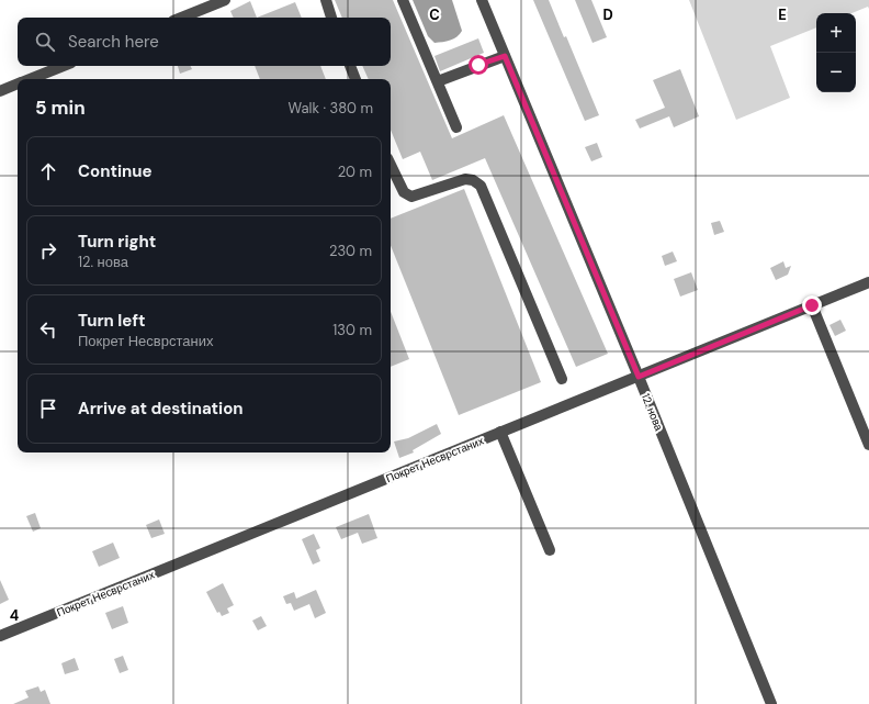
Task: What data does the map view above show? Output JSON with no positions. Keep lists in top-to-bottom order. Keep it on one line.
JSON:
{"streets":{"street":["12. нова","Покрет Несврстаних"]},"crossings":[["12. нова","Покрет Несврстаних"]],"page":{"map_buttons":["+","−"],"search":"Search here","heading":["5 min","Walk · 380 m"],"list":[["Continue","20 m"],["Turn right","12. нова","230 m"],["Turn left","Покрет Несврстаних","130 m"],"Arrive at destination"]},"grid":{"columns":["C","D","E"],"rows":["4"]}}
